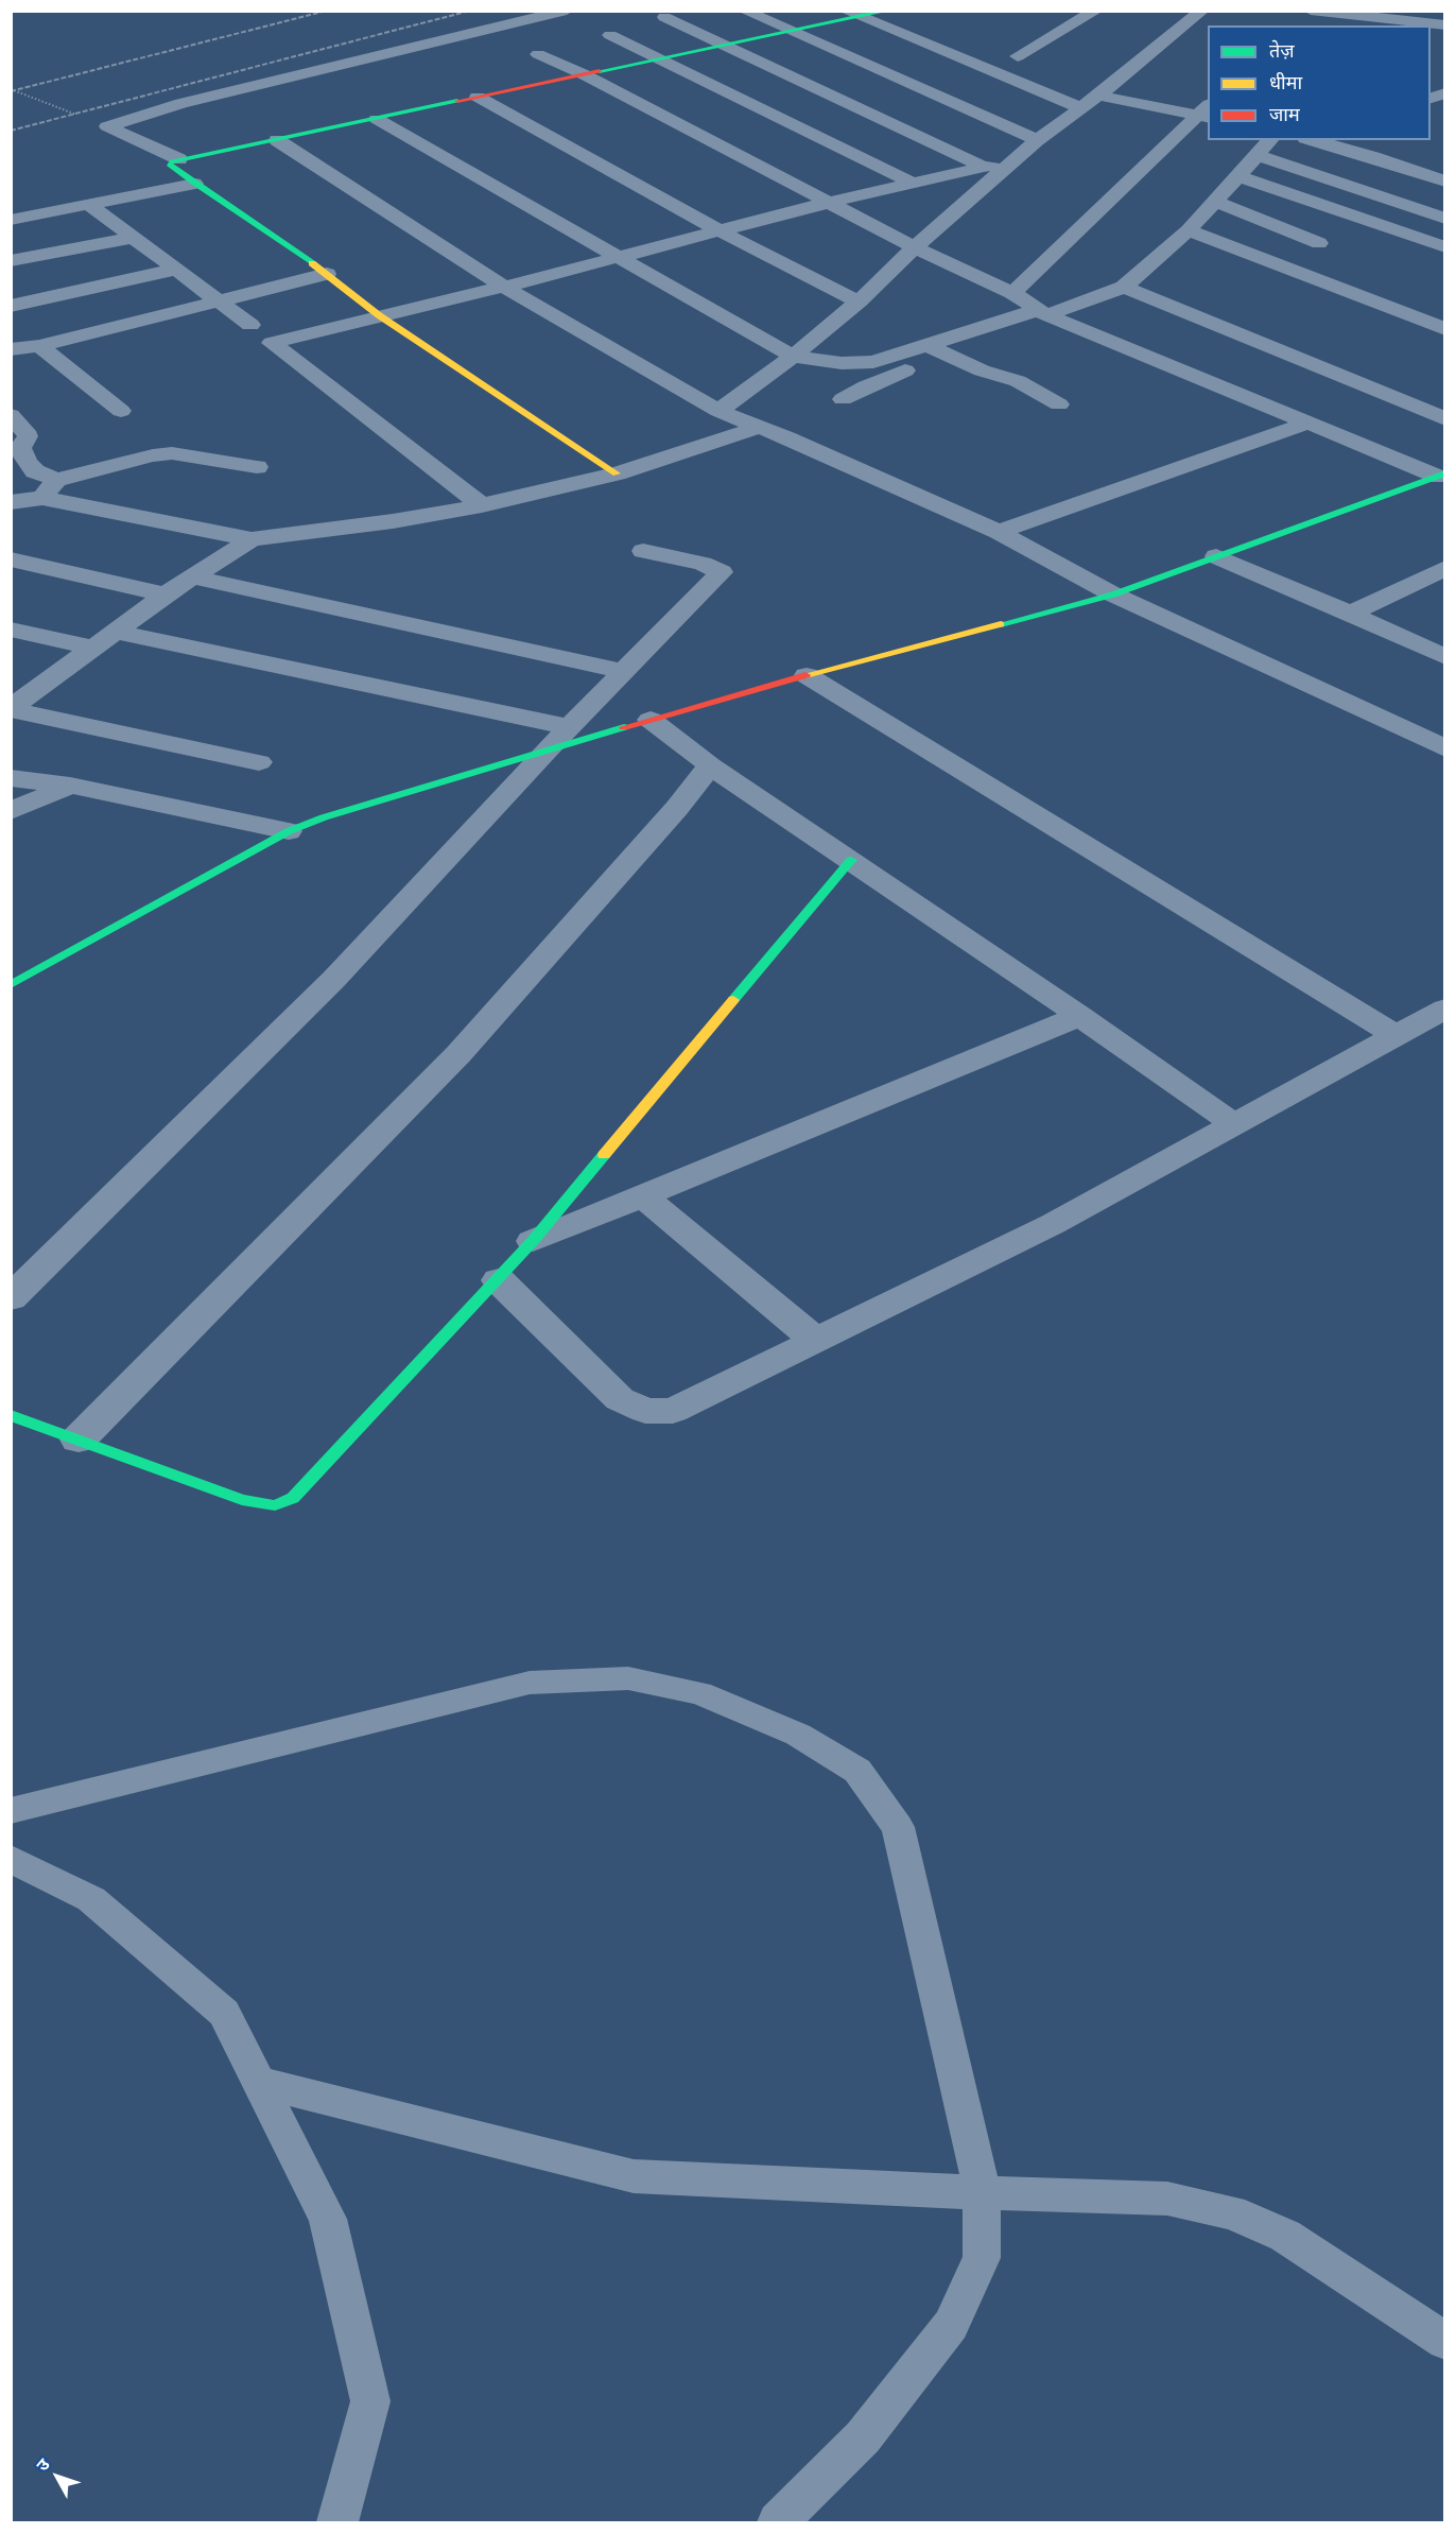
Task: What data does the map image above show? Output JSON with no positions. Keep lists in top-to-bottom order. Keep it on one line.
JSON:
{"legend":["तेज़","धीमा","जाम"],"north":"top left"}
